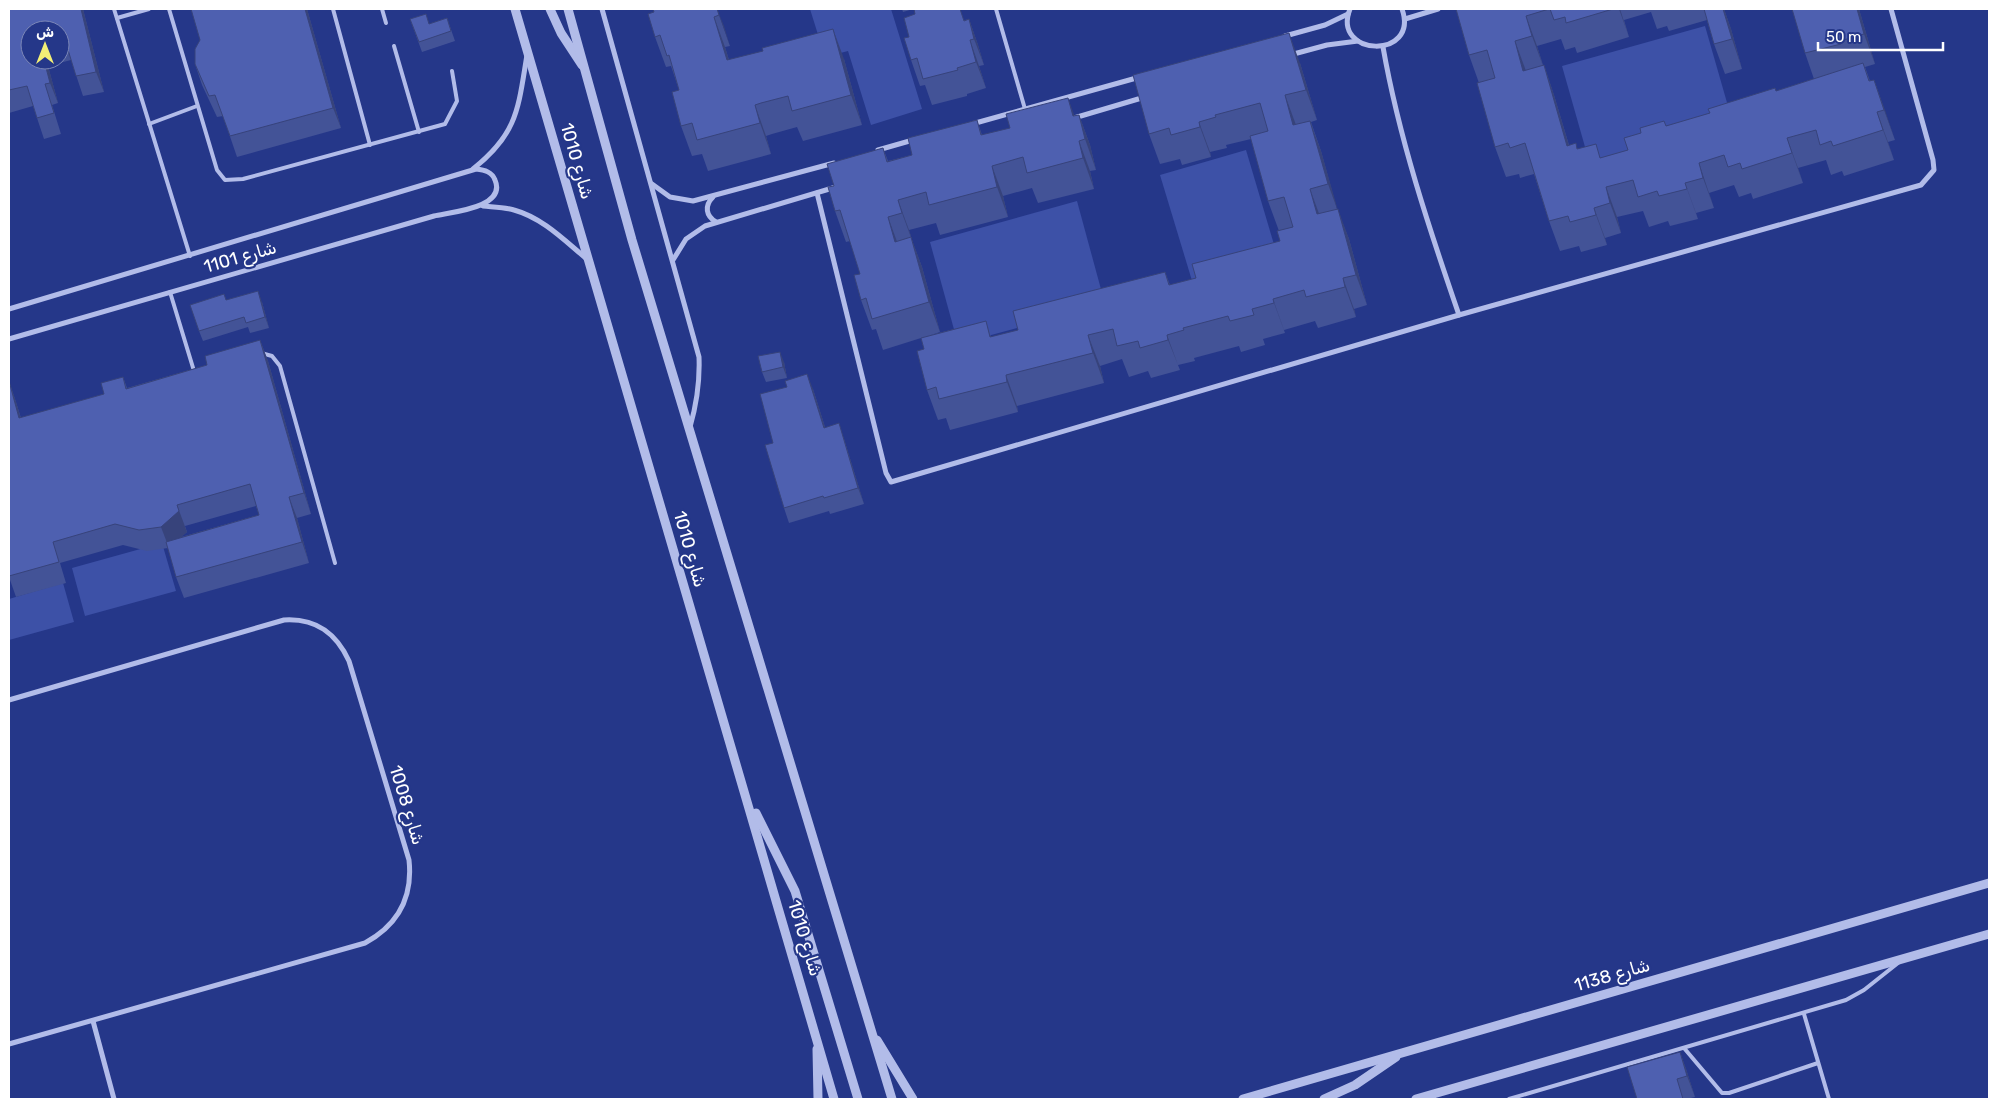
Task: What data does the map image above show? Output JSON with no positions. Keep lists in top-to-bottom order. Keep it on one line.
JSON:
{"streets":{"street":["شارع 1010","شارع 1101","شارع 1008","شارع 1138"]},"crossings":[["شارع 1010","شارع 1101"]],"scale_bar":"50 m","north":"top"}
